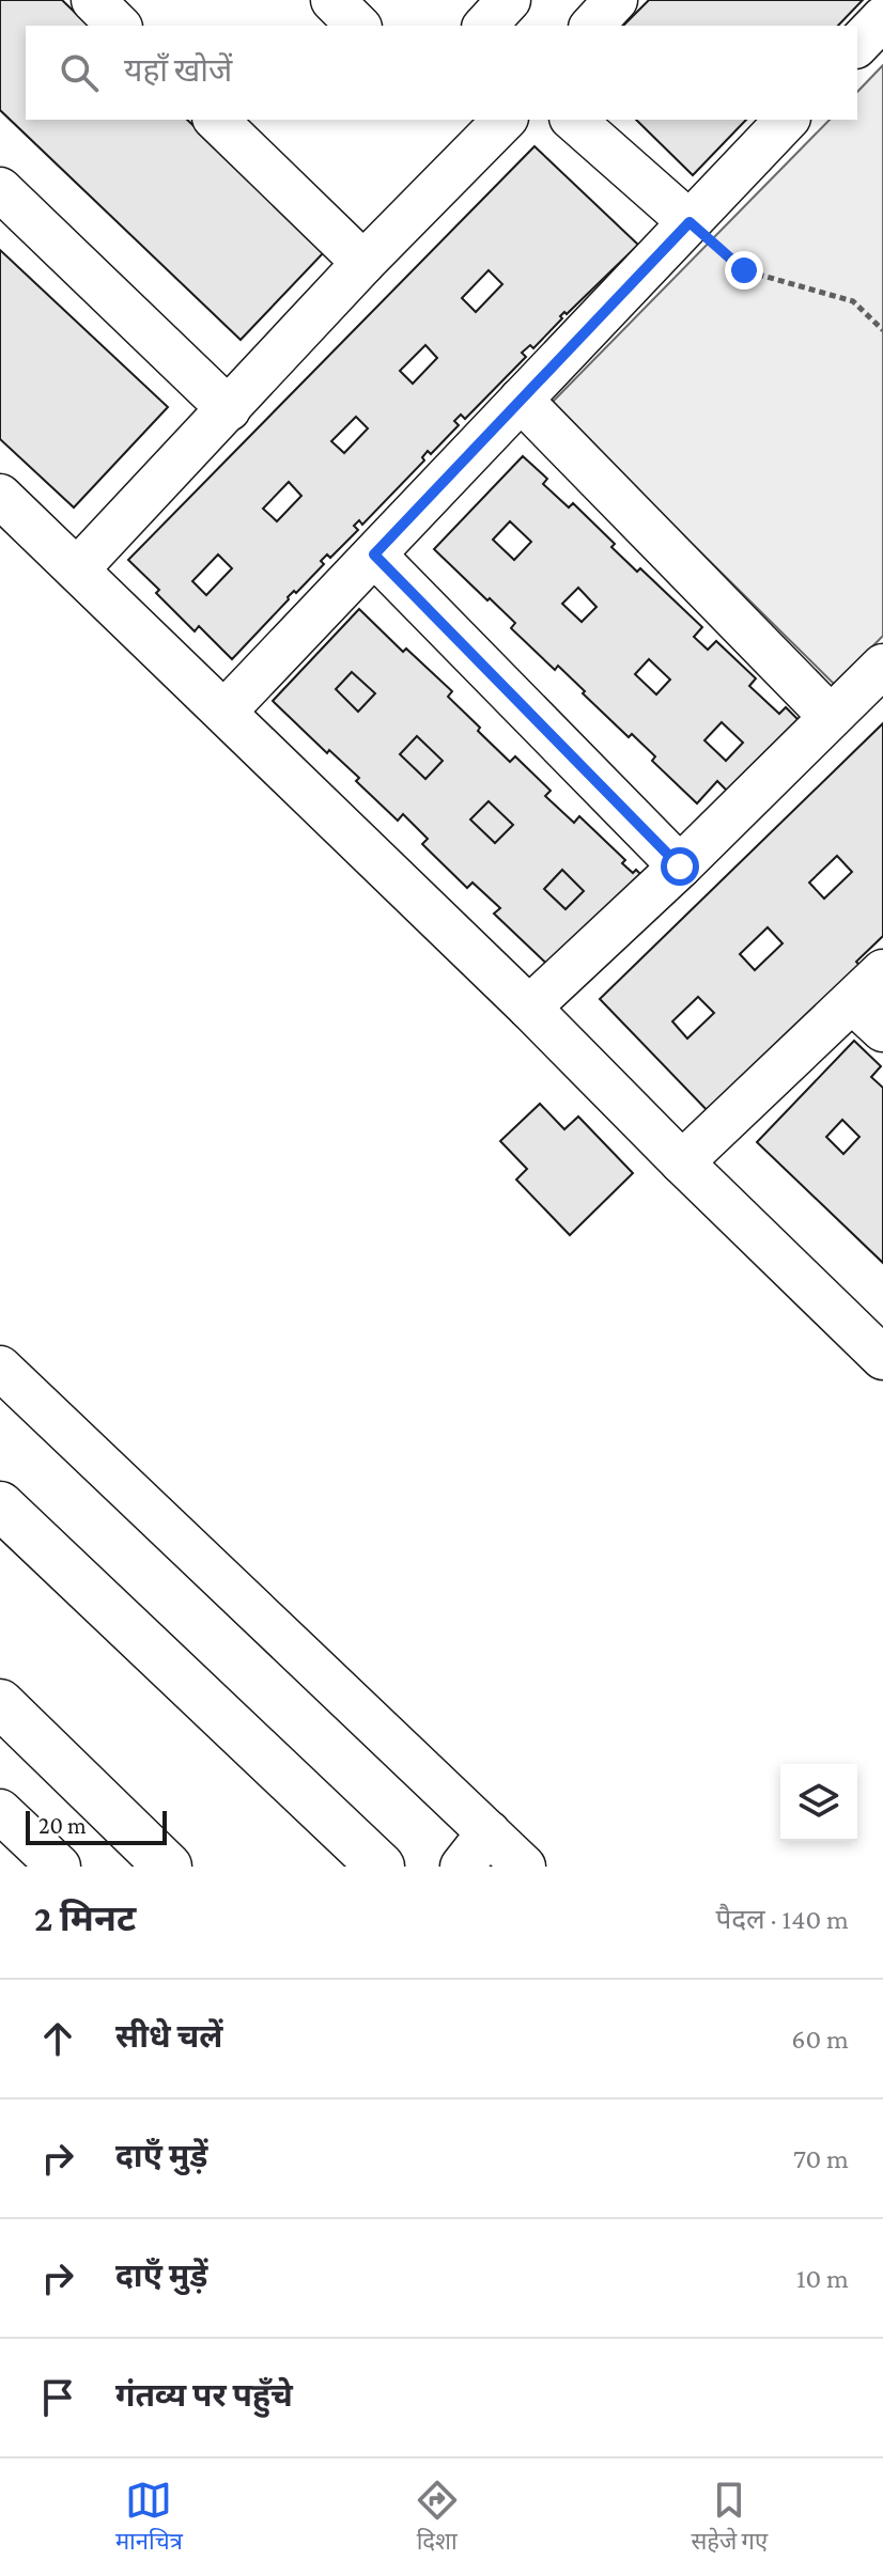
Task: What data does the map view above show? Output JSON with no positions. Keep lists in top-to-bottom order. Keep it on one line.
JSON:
{"scale_bar":"20 m","page":{"search":"यहाँ खोजें","scale":"20 m","heading":["2 मिनट","पैदल · 140 m"],"list":[["सीधे चलें","60 m"],["दाएँ मुड़ें","70 m"],["दाएँ मुड़ें","10 m"],"गंतव्य पर पहुँचे"],"nav":["मानचित्र","दिशा","सहेजे गए"]}}
